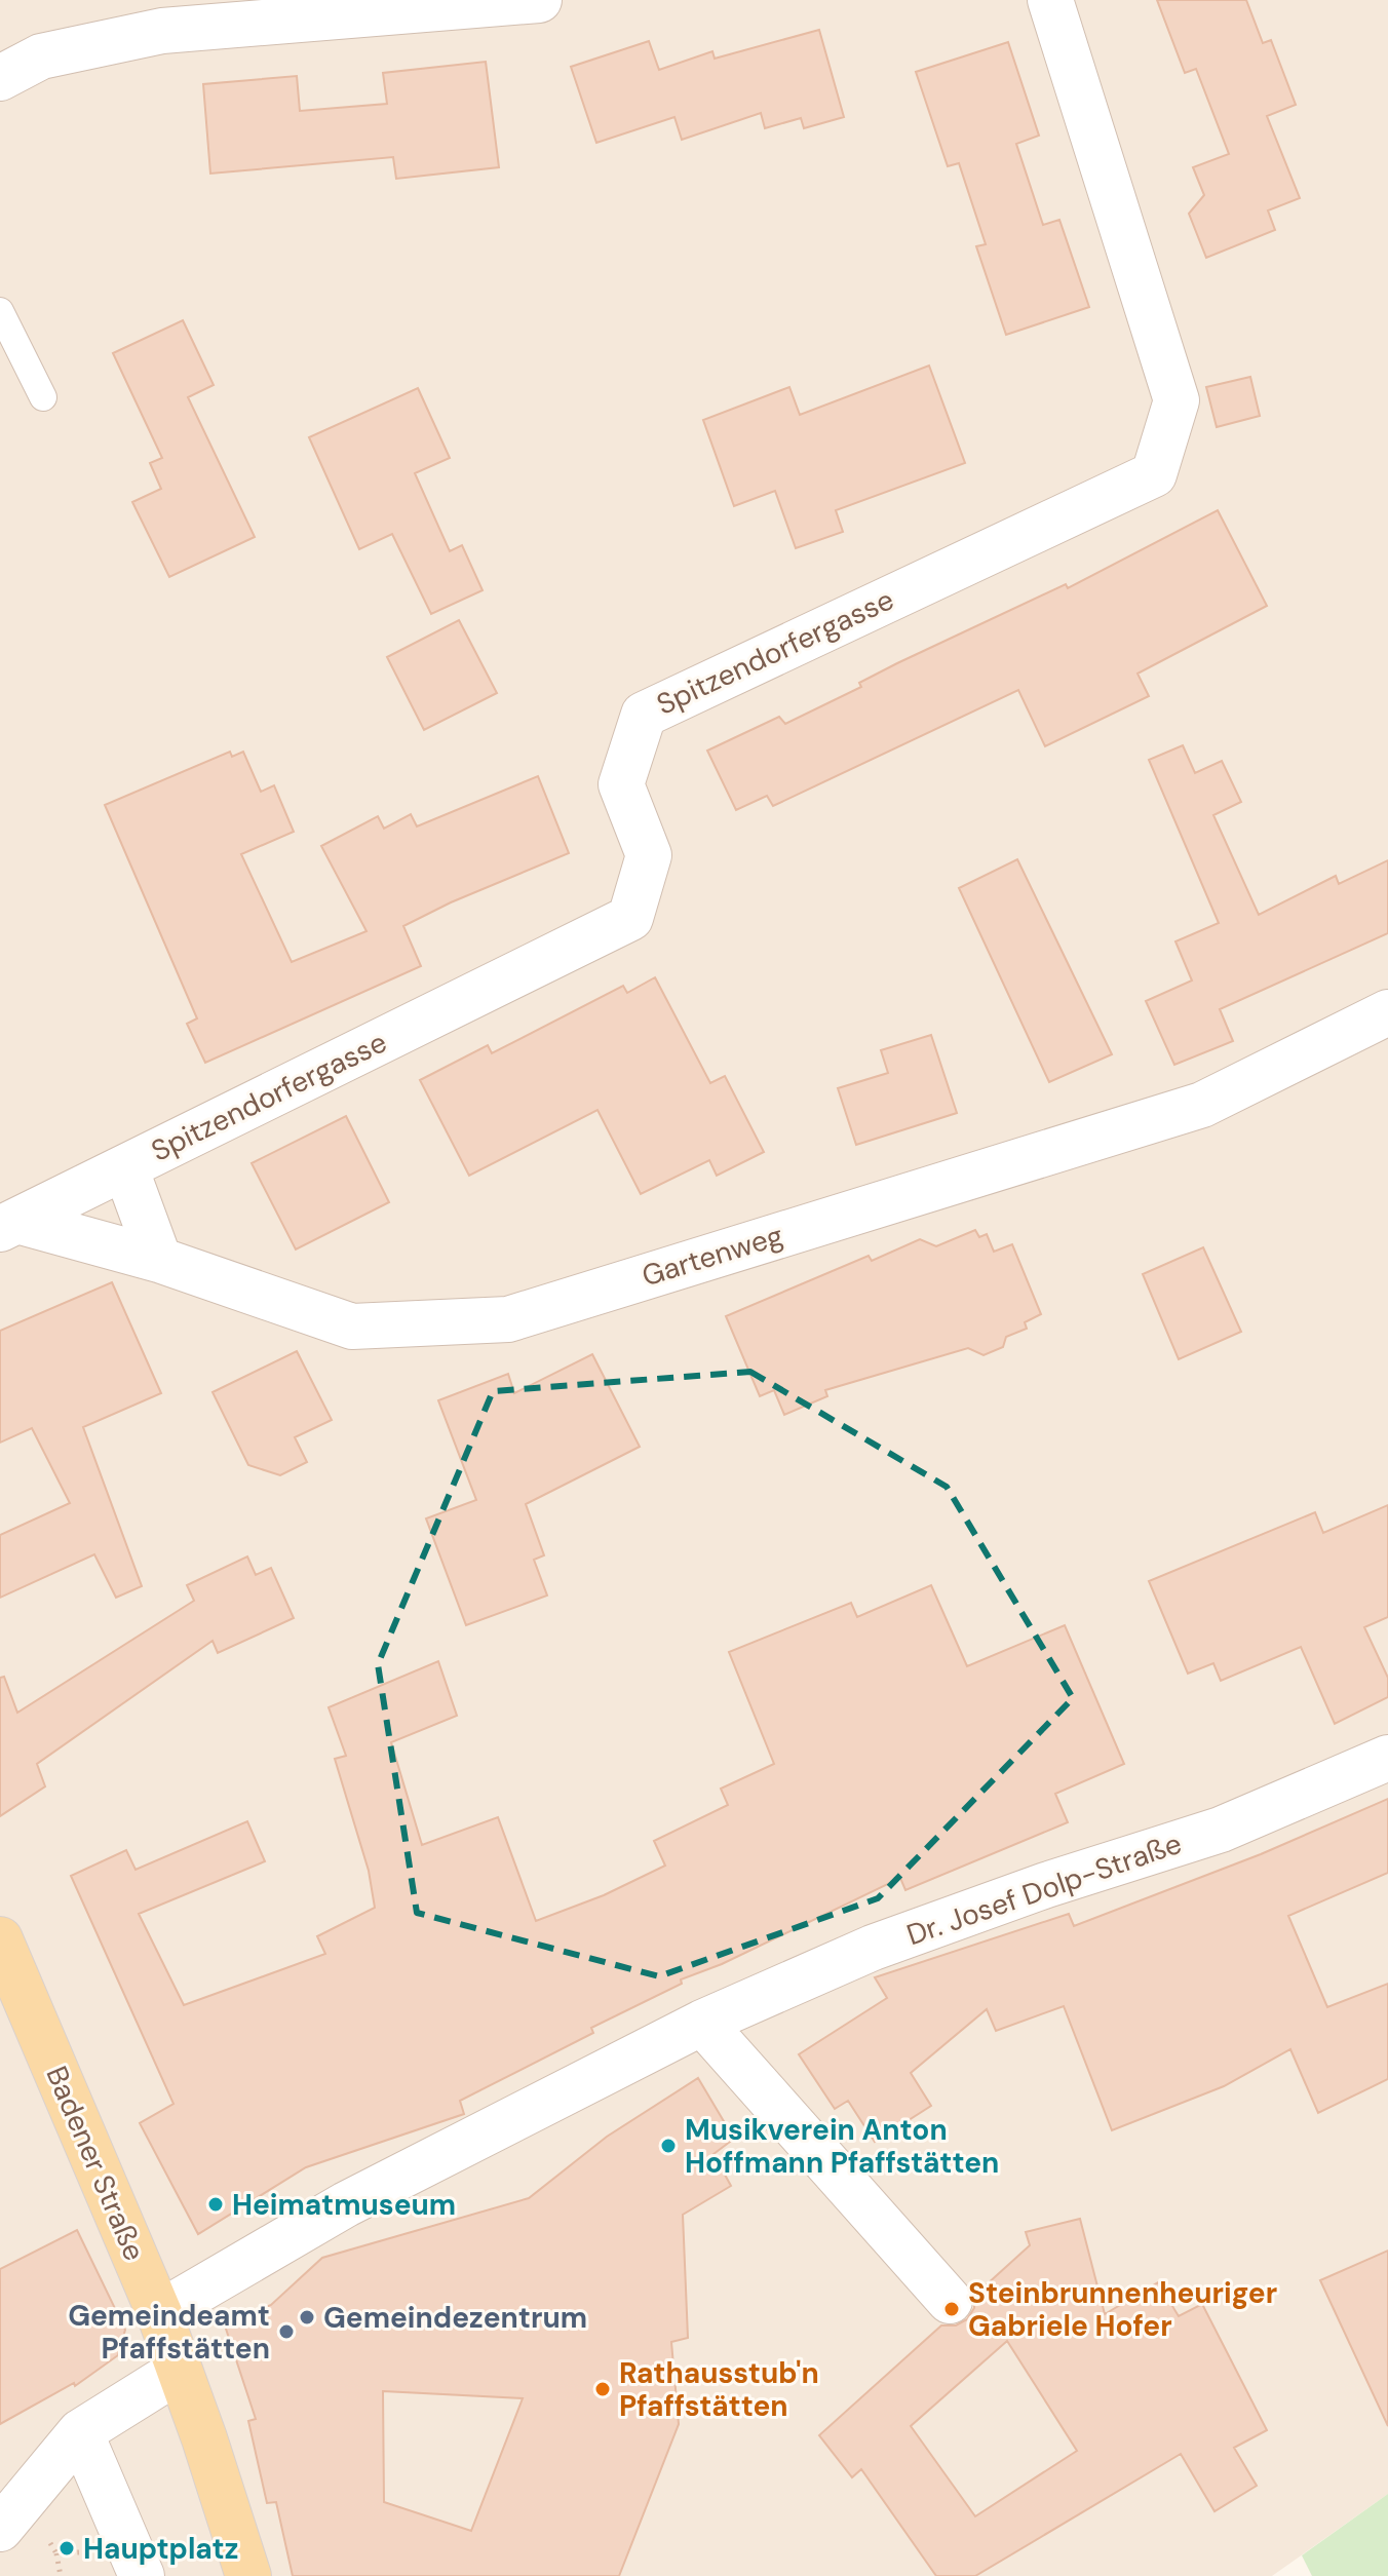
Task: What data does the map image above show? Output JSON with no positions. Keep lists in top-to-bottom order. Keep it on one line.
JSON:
{"streets":{"main road":["Badener Straße"],"street":["Spitzendorfergasse","Gartenweg","Dr. Josef Dolp-Straße"]},"crossings":[["Spitzendorfergasse","Gartenweg"],["Dr. Josef Dolp-Straße","Badener Straße"]],"places":["Musikverein Anton Hoffmann Pfaffstätten","Heimatmuseum","Steinbrunnenheuriger Gabriele Hofer","Gemeindezentrum","Gemeindeamt Pfaffstätten","Rathausstub'n Pfaffstätten","Hauptplatz"]}
